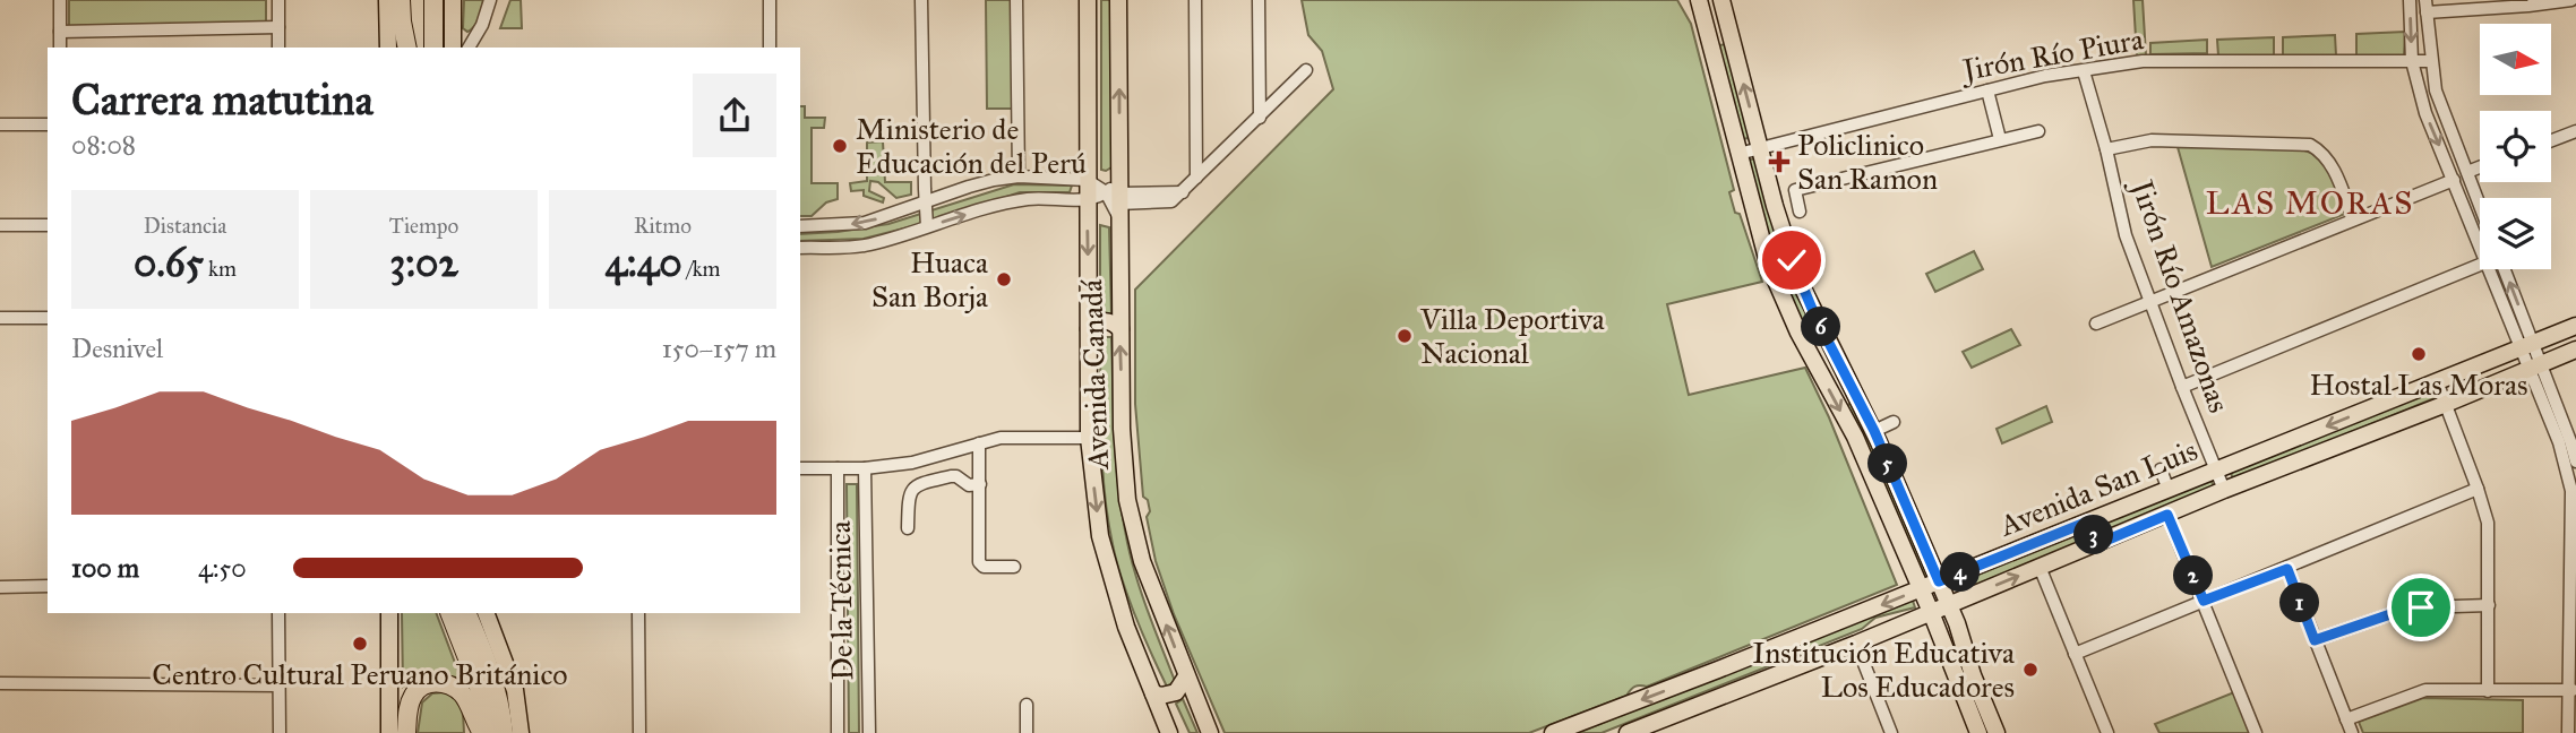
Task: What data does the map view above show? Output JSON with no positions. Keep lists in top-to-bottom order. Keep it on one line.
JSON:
{"streets":{"main road":["Avenida Canadá","Avenida San Luis"],"street":["Jirón Río Piura","Jirón Río Amazonas","De la Técnica"]},"crossings":[["Jirón Río Piura","Jirón Río Amazonas"],["Jirón Río Amazonas","Avenida San Luis"]],"districts":["LAS MORAS"],"places":{"other":["Ministerio de Educación del Perú","Huaca San Borja","Villa Deportiva Nacional","Hostal Las Moras","Centro Cultural Peruano Británico","Institución Educativa Los Educadores"],"health":["Policlinico San Ramon"]},"north":"right","page":{"heading":["Carrera matutina","08:08"],"stats":[["Distancia","0.65 km"],["Tiempo","3:02"],["Ritmo","4:40 /km"]],"pins":["6","5","3","4","2","1"],"chart":["Desnivel","150–157 m"],"list":[{"name":"100 m","note":"4:50"}]}}
